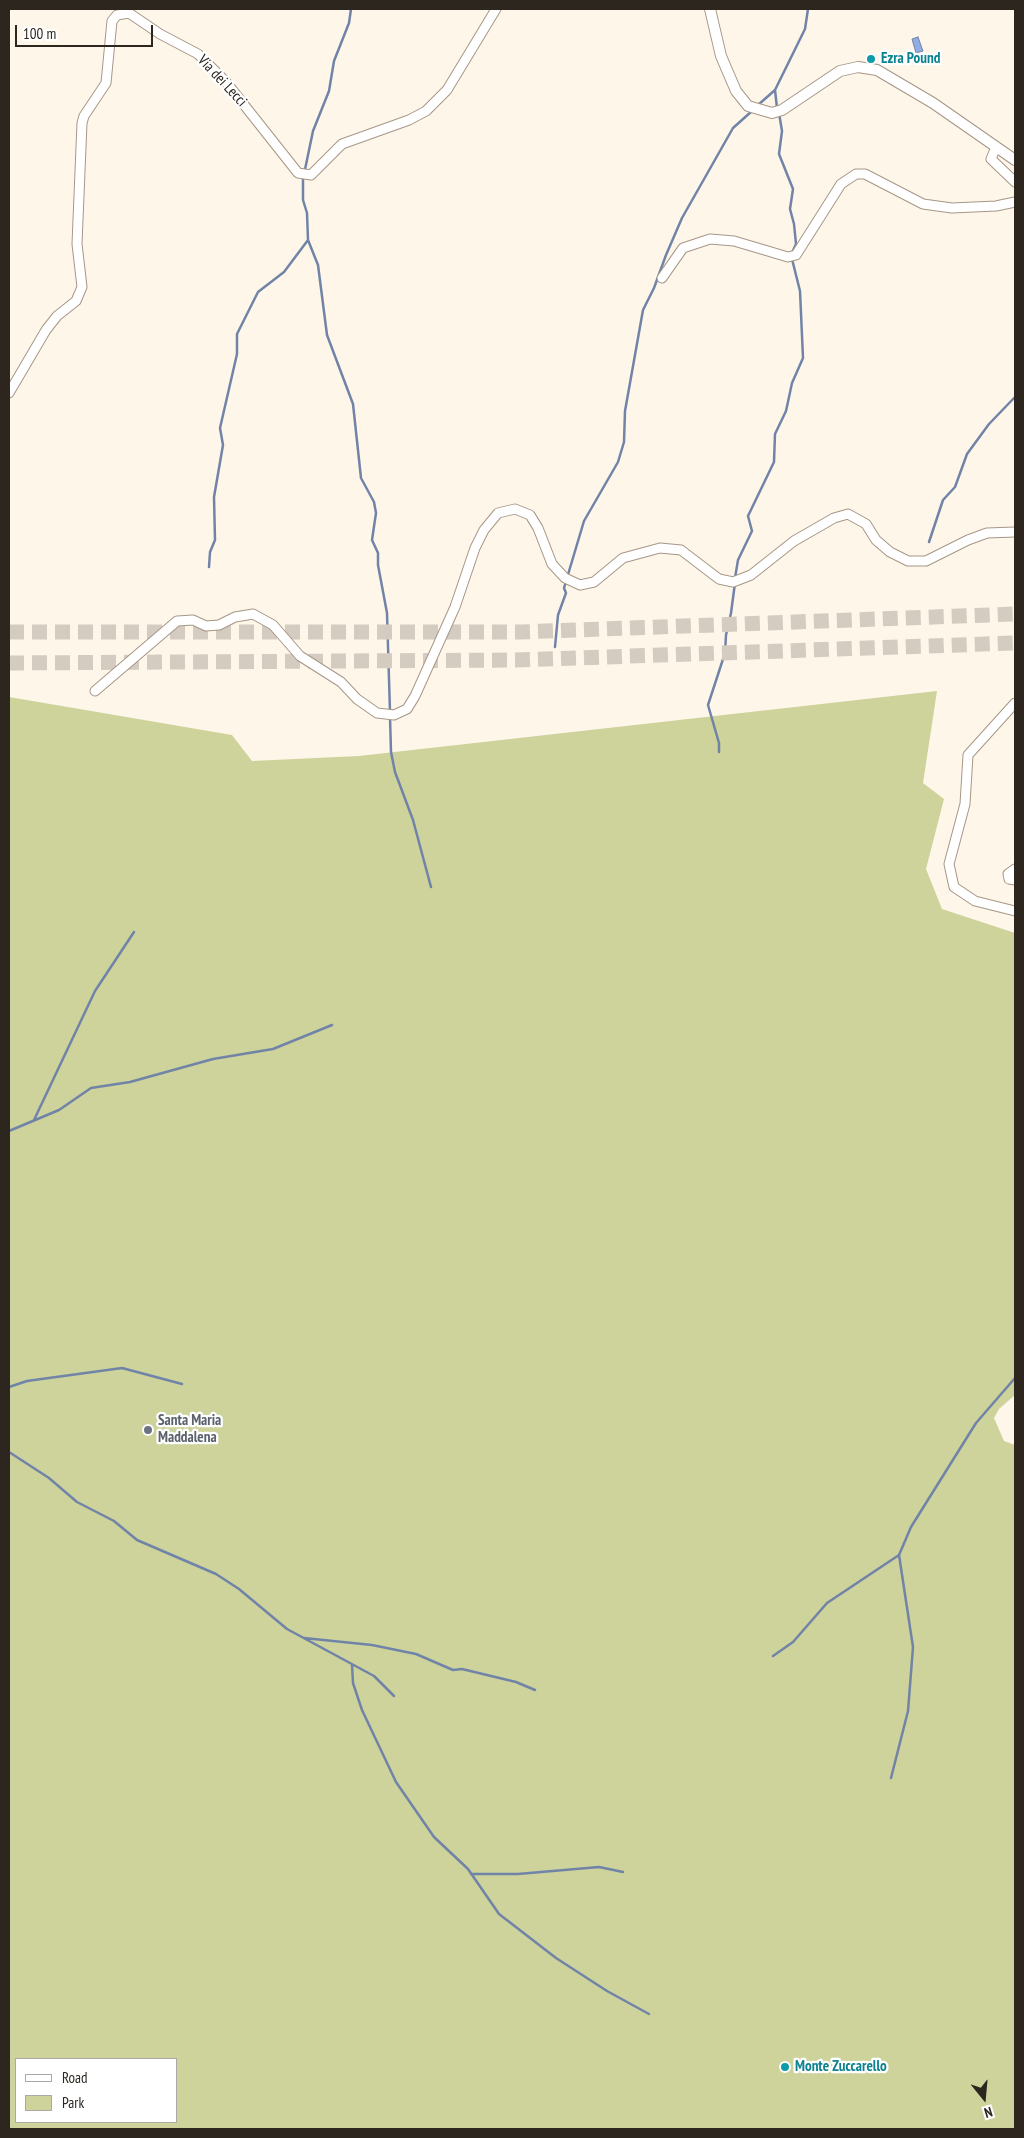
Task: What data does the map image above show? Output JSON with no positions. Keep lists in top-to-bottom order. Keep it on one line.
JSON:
{"streets":{"street":["Via dei Lecci"]},"places":["Ezra Pound","Santa Maria Maddalena","Monte Zuccarello"],"legend":["Road","Park"],"scale_bar":"100 m","north":"bottom"}
